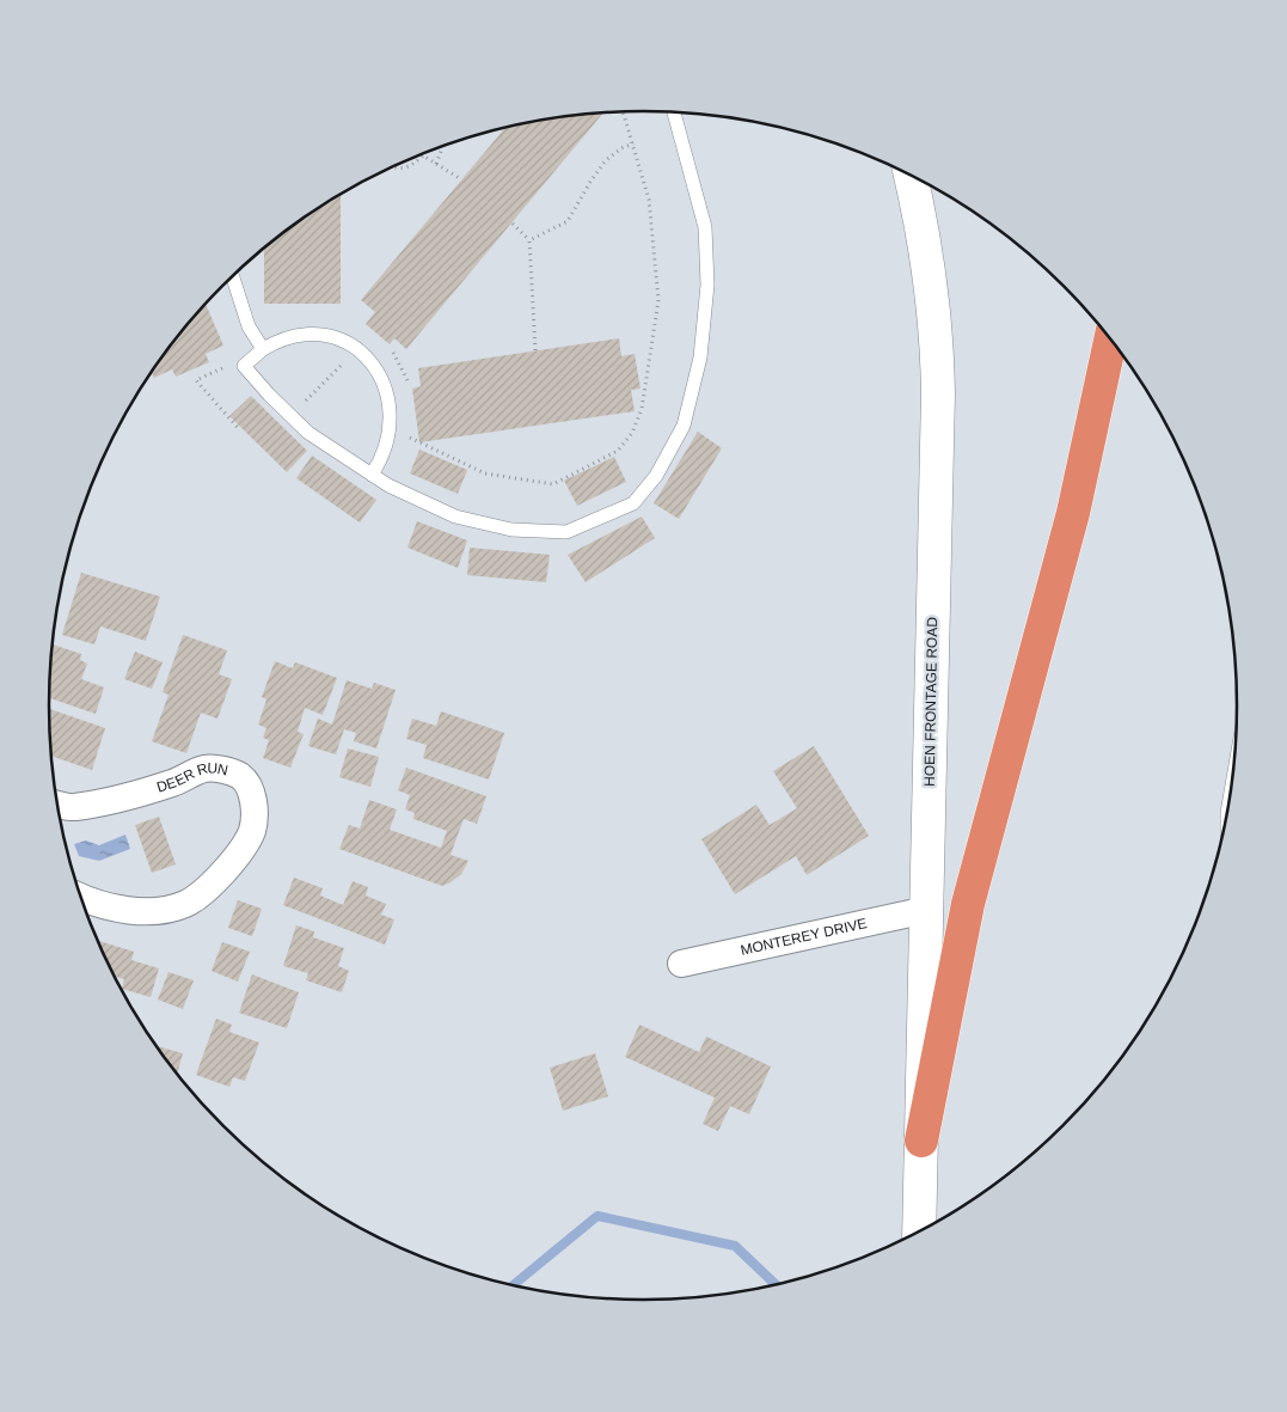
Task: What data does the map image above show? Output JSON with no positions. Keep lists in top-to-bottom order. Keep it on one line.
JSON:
{"streets":{"street":["HOEN FRONTAGE ROAD","DEER RUN","MONTEREY DRIVE"]},"crossings":[["HOEN FRONTAGE ROAD","MONTEREY DRIVE"]]}
